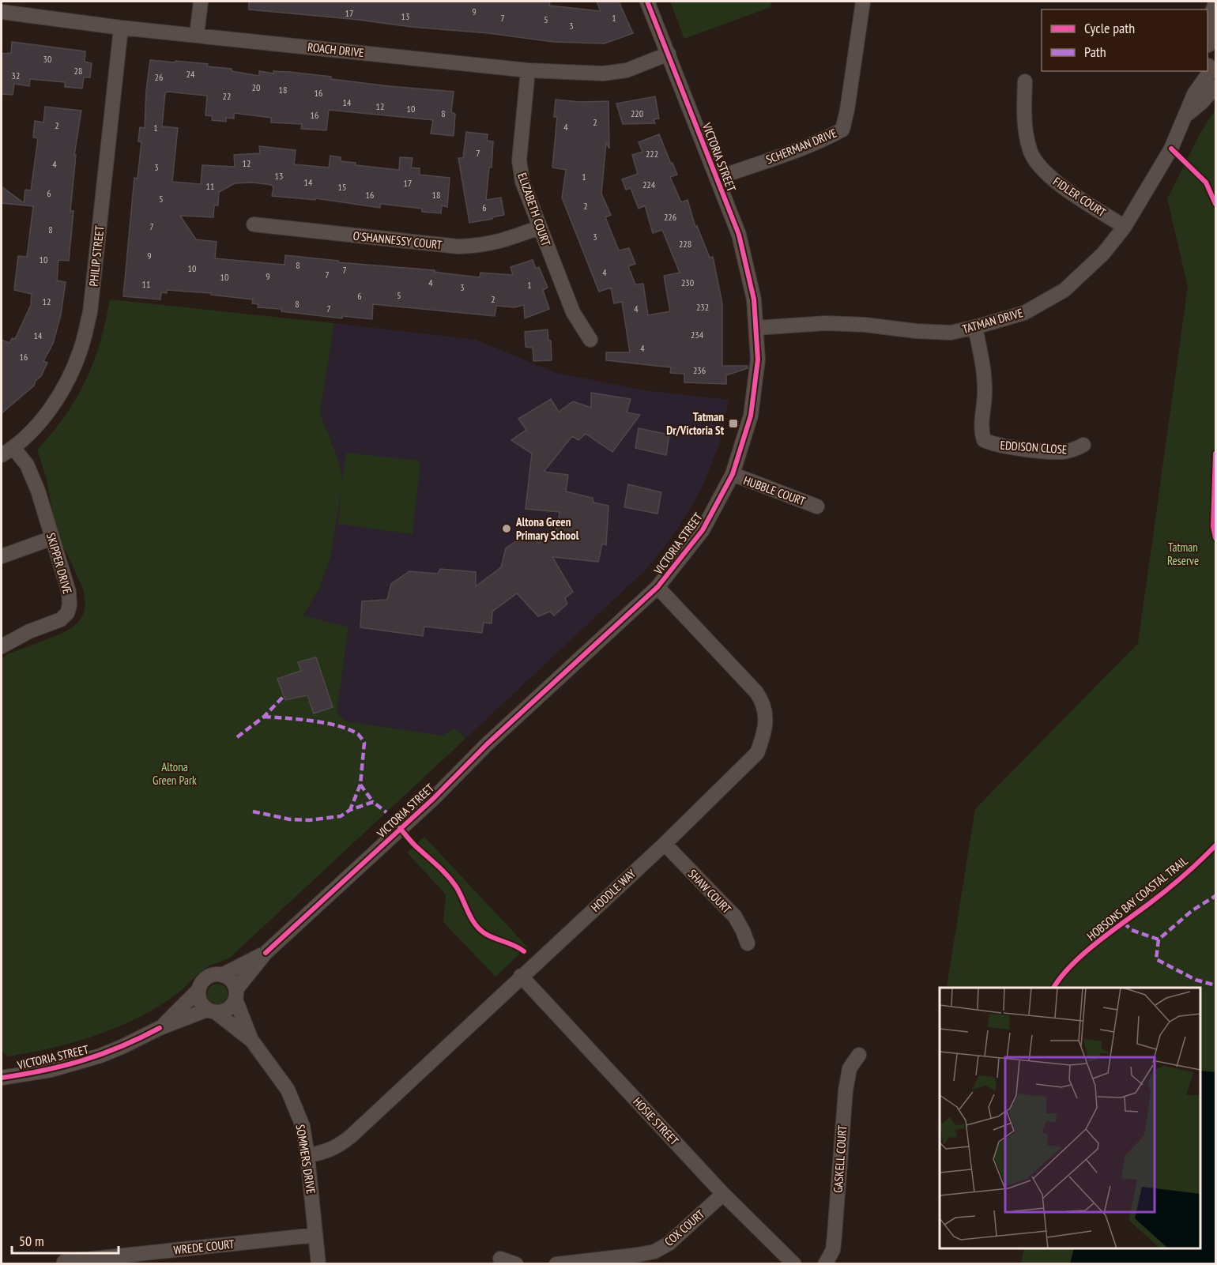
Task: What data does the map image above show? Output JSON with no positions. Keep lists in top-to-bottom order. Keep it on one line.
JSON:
{"streets":{"street":["ROACH DRIVE","SCHERMAN DRIVE","VICTORIA STREET","FIDLER COURT","ELIZABETH COURT","O'SHANNESSY COURT","PHILIP STREET","TATMAN DRIVE","EDDISON CLOSE","HUBBLE COURT","SKIPPER DRIVE","HODDLE WAY","SHAW COURT","HOSIE STREET","SOMMERS DRIVE","GASKELL COURT","COX COURT","WREDE COURT"],"cycle path":["HOBSONS BAY COASTAL TRAIL"]},"crossings":[["ROACH DRIVE","VICTORIA STREET"],["ROACH DRIVE","ELIZABETH COURT"],["ROACH DRIVE","PHILIP STREET"],["SCHERMAN DRIVE","VICTORIA STREET"],["VICTORIA STREET","TATMAN DRIVE"],["VICTORIA STREET","HUBBLE COURT"],["VICTORIA STREET","HODDLE WAY"],["VICTORIA STREET","SOMMERS DRIVE"],["FIDLER COURT","TATMAN DRIVE"],["ELIZABETH COURT","O'SHANNESSY COURT"],["PHILIP STREET","SKIPPER DRIVE"],["TATMAN DRIVE","EDDISON CLOSE"],["HODDLE WAY","SHAW COURT"],["HODDLE WAY","HOSIE STREET"],["HODDLE WAY","SOMMERS DRIVE"],["HOSIE STREET","COX COURT"],["SOMMERS DRIVE","WREDE COURT"]],"parks":["Tatman Reserve","Altona Green Park"],"places":{"transit":["Tatman Dr/Victoria St"],"other":["Altona Green Primary School"]},"house_numbers":["9","17","13","7","1","5","3","30","28","24","32","26","20","18","16","22","14","12","10","8","220","16","2","2","4","1","7","222","12","4","3","13","1","14","17","224","11","15","6","16","18","5","2","6","226","7","8","3","228","9","10","8","10","7","4","7","9","10","4","230","11","1","3","5","6","2","12","8","232","7","4","234","14","4","16","236"],"legend":["Cycle path","Path"],"scale_bar":"50 m"}
